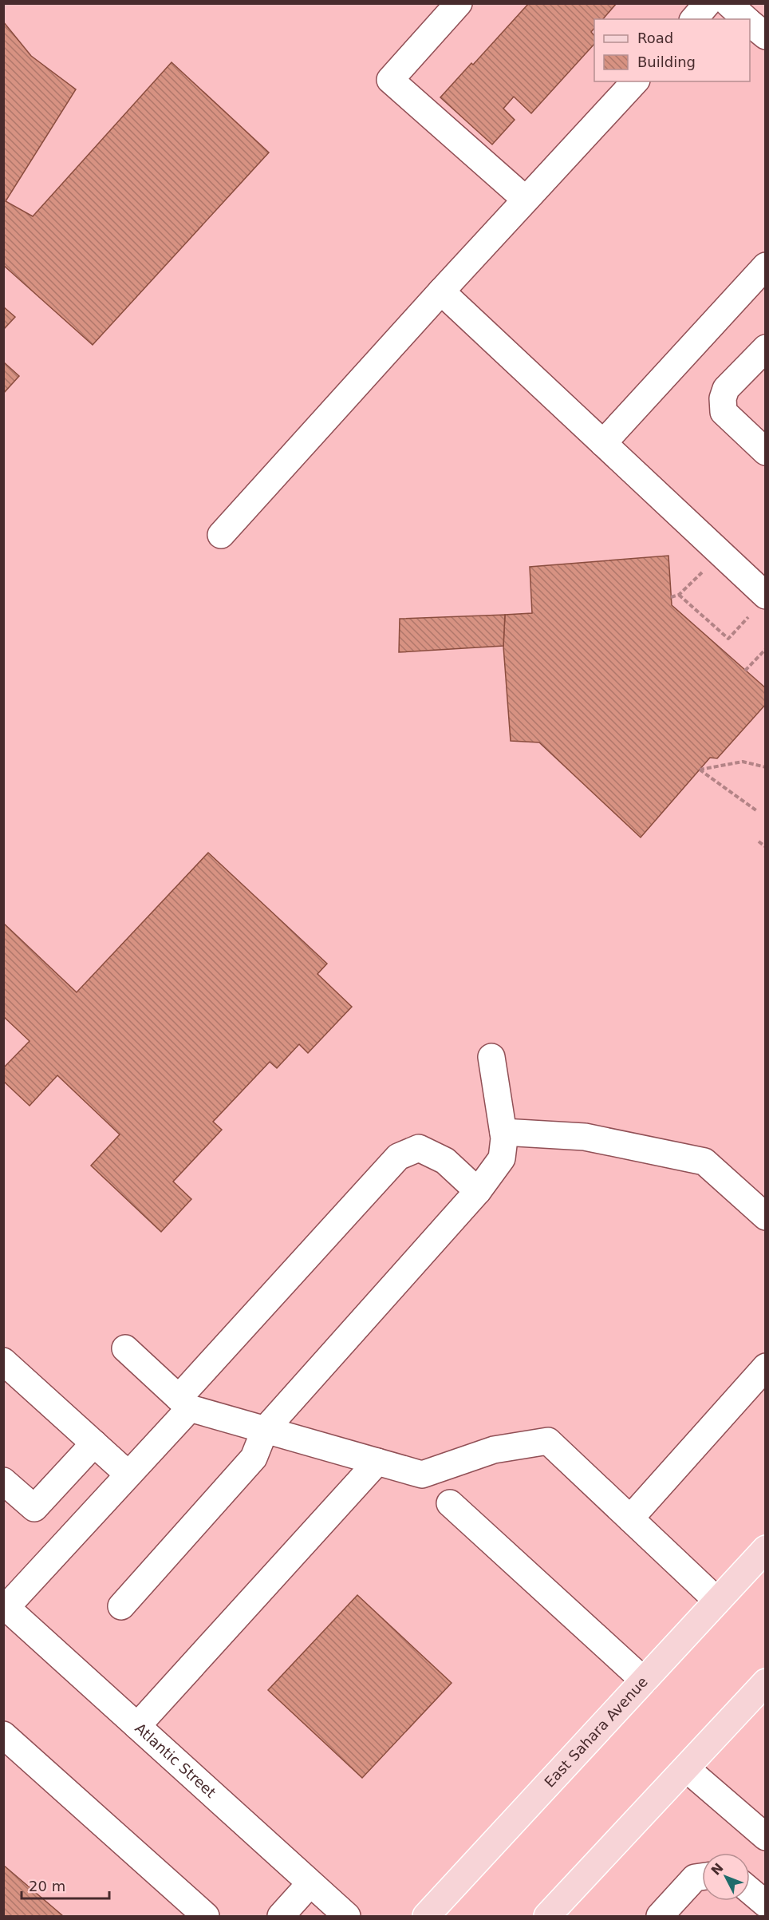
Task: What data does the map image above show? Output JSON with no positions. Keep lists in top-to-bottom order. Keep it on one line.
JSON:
{"streets":{"main road":["East Sahara Avenue"],"street":["Atlantic Street"]},"legend":["Road","Building"],"scale_bar":"20 m","north":"top left"}
